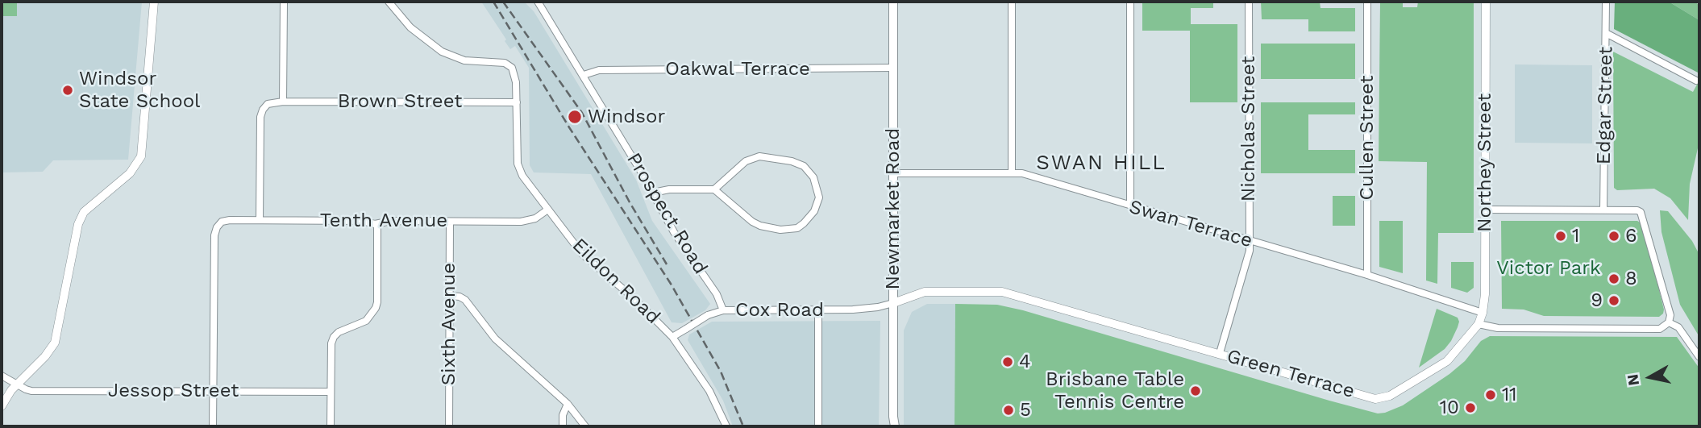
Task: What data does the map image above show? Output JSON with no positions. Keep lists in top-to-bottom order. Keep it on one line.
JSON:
{"streets":{"main road":["Newmarket Road"],"street":["Oakwal Terrace","Brown Street","Edgar Street","Nicholas Street","Cullen Street","Northey Street","Prospect Road","Tenth Avenue","Swan Terrace","Eildon Road","Cox Road","Sixth Avenue","Green Terrace","Jessop Street"]},"crossings":[["Oakwal Terrace","Newmarket Road"],["Oakwal Terrace","Prospect Road"],["Brown Street","Eildon Road"],["Nicholas Street","Swan Terrace"],["Nicholas Street","Green Terrace"],["Cullen Street","Swan Terrace"],["Northey Street","Swan Terrace"],["Northey Street","Green Terrace"],["Newmarket Road","Swan Terrace"],["Newmarket Road","Cox Road"],["Newmarket Road","Green Terrace"],["Prospect Road","Cox Road"],["Tenth Avenue","Eildon Road"],["Tenth Avenue","Sixth Avenue"],["Tenth Avenue","Jessop Street"],["Eildon Road","Cox Road"],["Cox Road","Green Terrace"]],"districts":["SWAN HILL"],"parks":["Victor Park"],"places":["Windsor State School","Windsor","1","6","8","9","4","Brisbane Table Tennis Centre","11","10","5"],"north":"left"}
